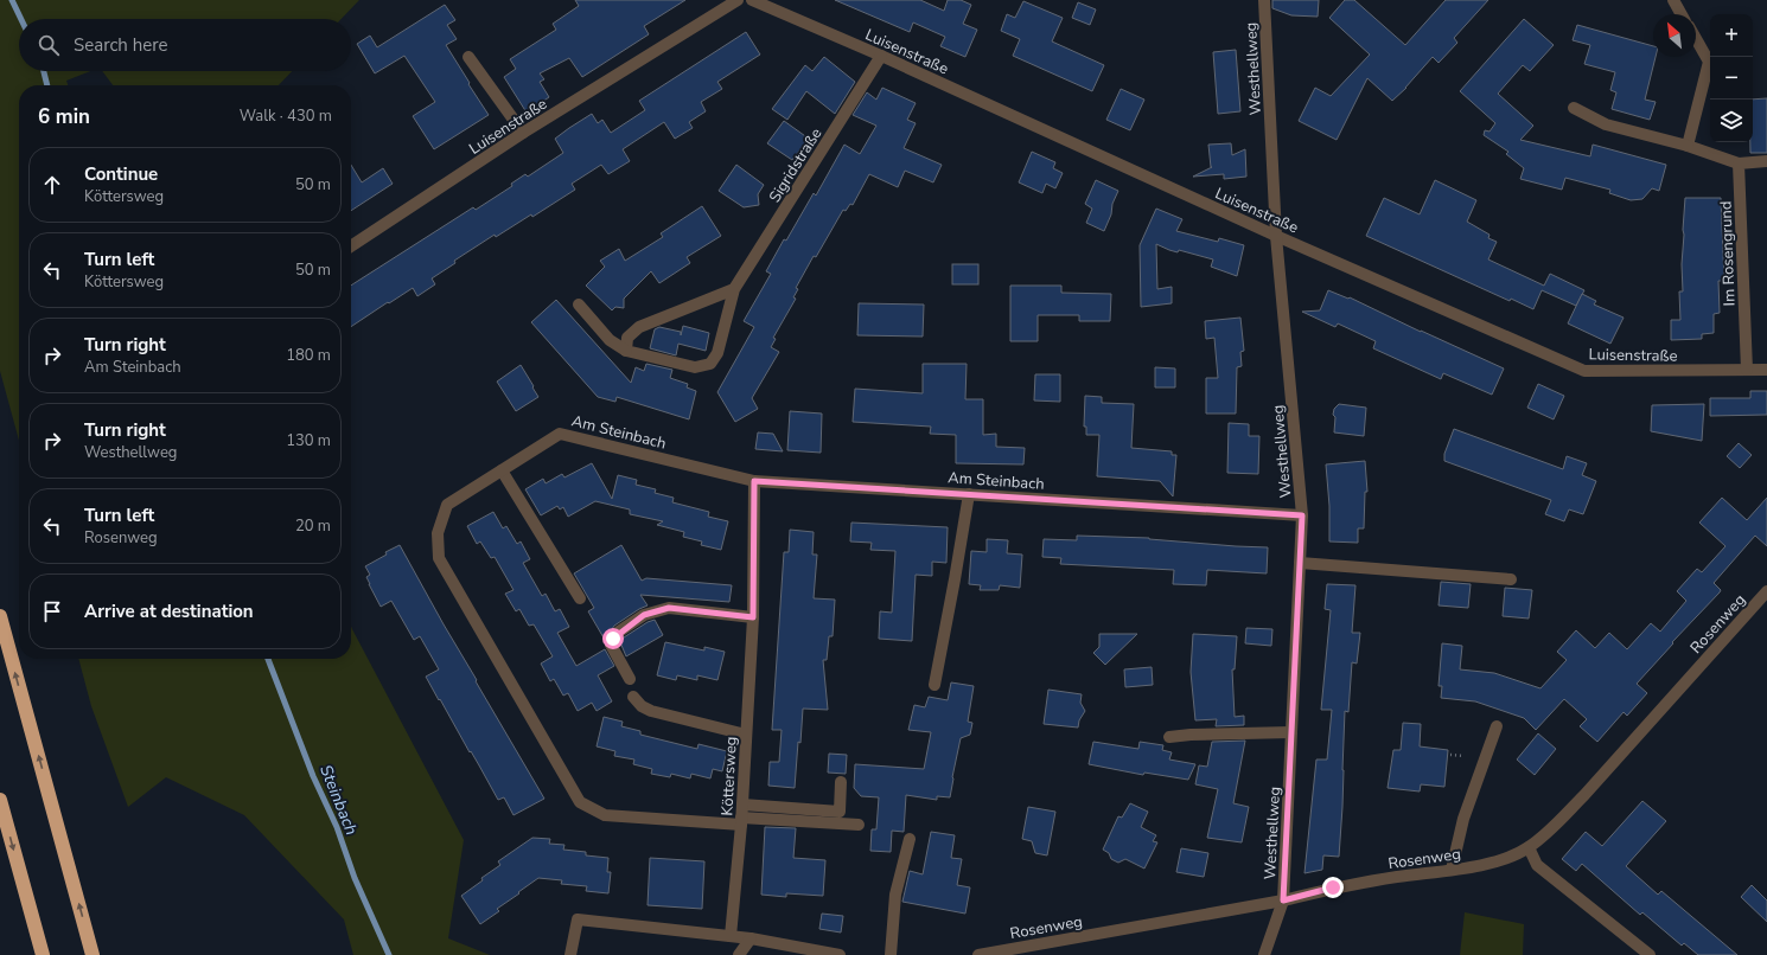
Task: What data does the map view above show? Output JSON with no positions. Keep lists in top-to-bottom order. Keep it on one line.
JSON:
{"streets":{"street":["Luisenstraße","Westhellweg","Sigridstraße","Im Rosengrund","Am Steinbach","Rosenweg","Köttersweg"]},"crossings":[["Luisenstraße","Westhellweg"],["Luisenstraße","Sigridstraße"],["Luisenstraße","Im Rosengrund"],["Westhellweg","Am Steinbach"],["Westhellweg","Rosenweg"],["Am Steinbach","Köttersweg"]],"water":["Steinbach"],"north":"top left","page":{"map_buttons":["+","−"],"search":"Search here","heading":["6 min","Walk · 430 m"],"list":[["Continue","Köttersweg","50 m"],["Turn left","Köttersweg","50 m"],["Turn right","Am Steinbach","180 m"],["Turn right","Westhellweg","130 m"],["Turn left","Rosenweg","20 m"],"Arrive at destination"]}}
